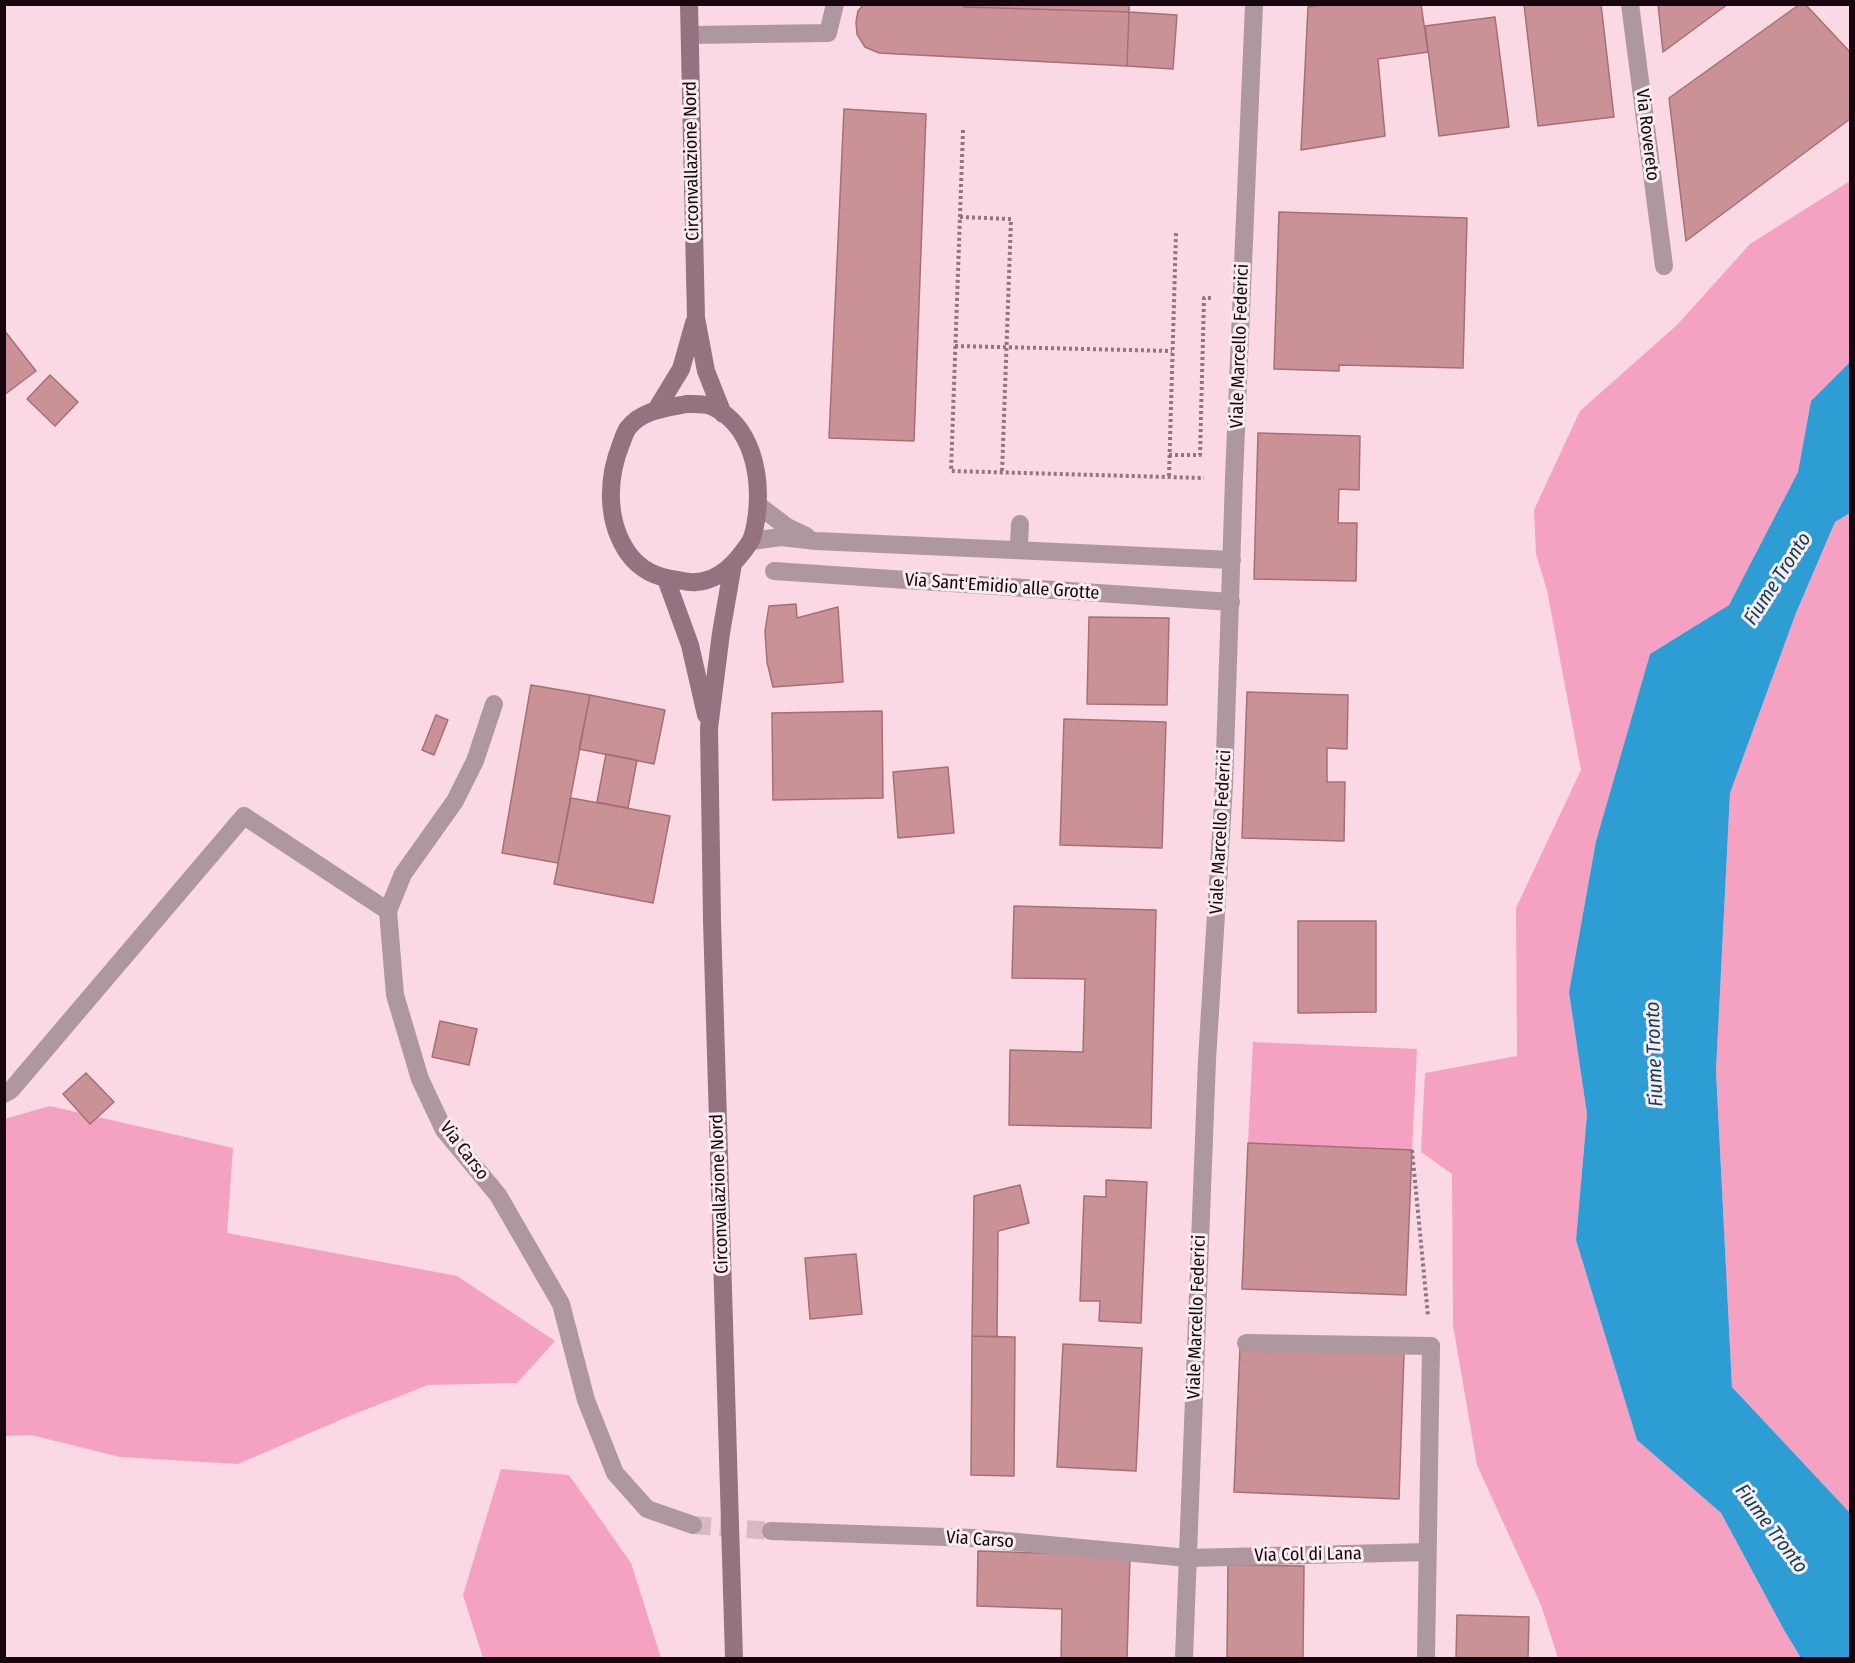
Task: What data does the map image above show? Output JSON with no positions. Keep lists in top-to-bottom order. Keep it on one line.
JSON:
{"streets":{"main road":["Circonvallazione Nord"],"street":["Via Rovereto","Viale Marcello Federici","Via Sant'Emidio alle Grotte","Via Carso","Via Col di Lana"]},"crossings":[["Circonvallazione Nord","Via Sant'Emidio alle Grotte"],["Viale Marcello Federici","Via Sant'Emidio alle Grotte"],["Viale Marcello Federici","Via Carso"],["Viale Marcello Federici","Via Col di Lana"],["Via Carso","Via Col di Lana"]],"water":["Fiume Tronto"]}
